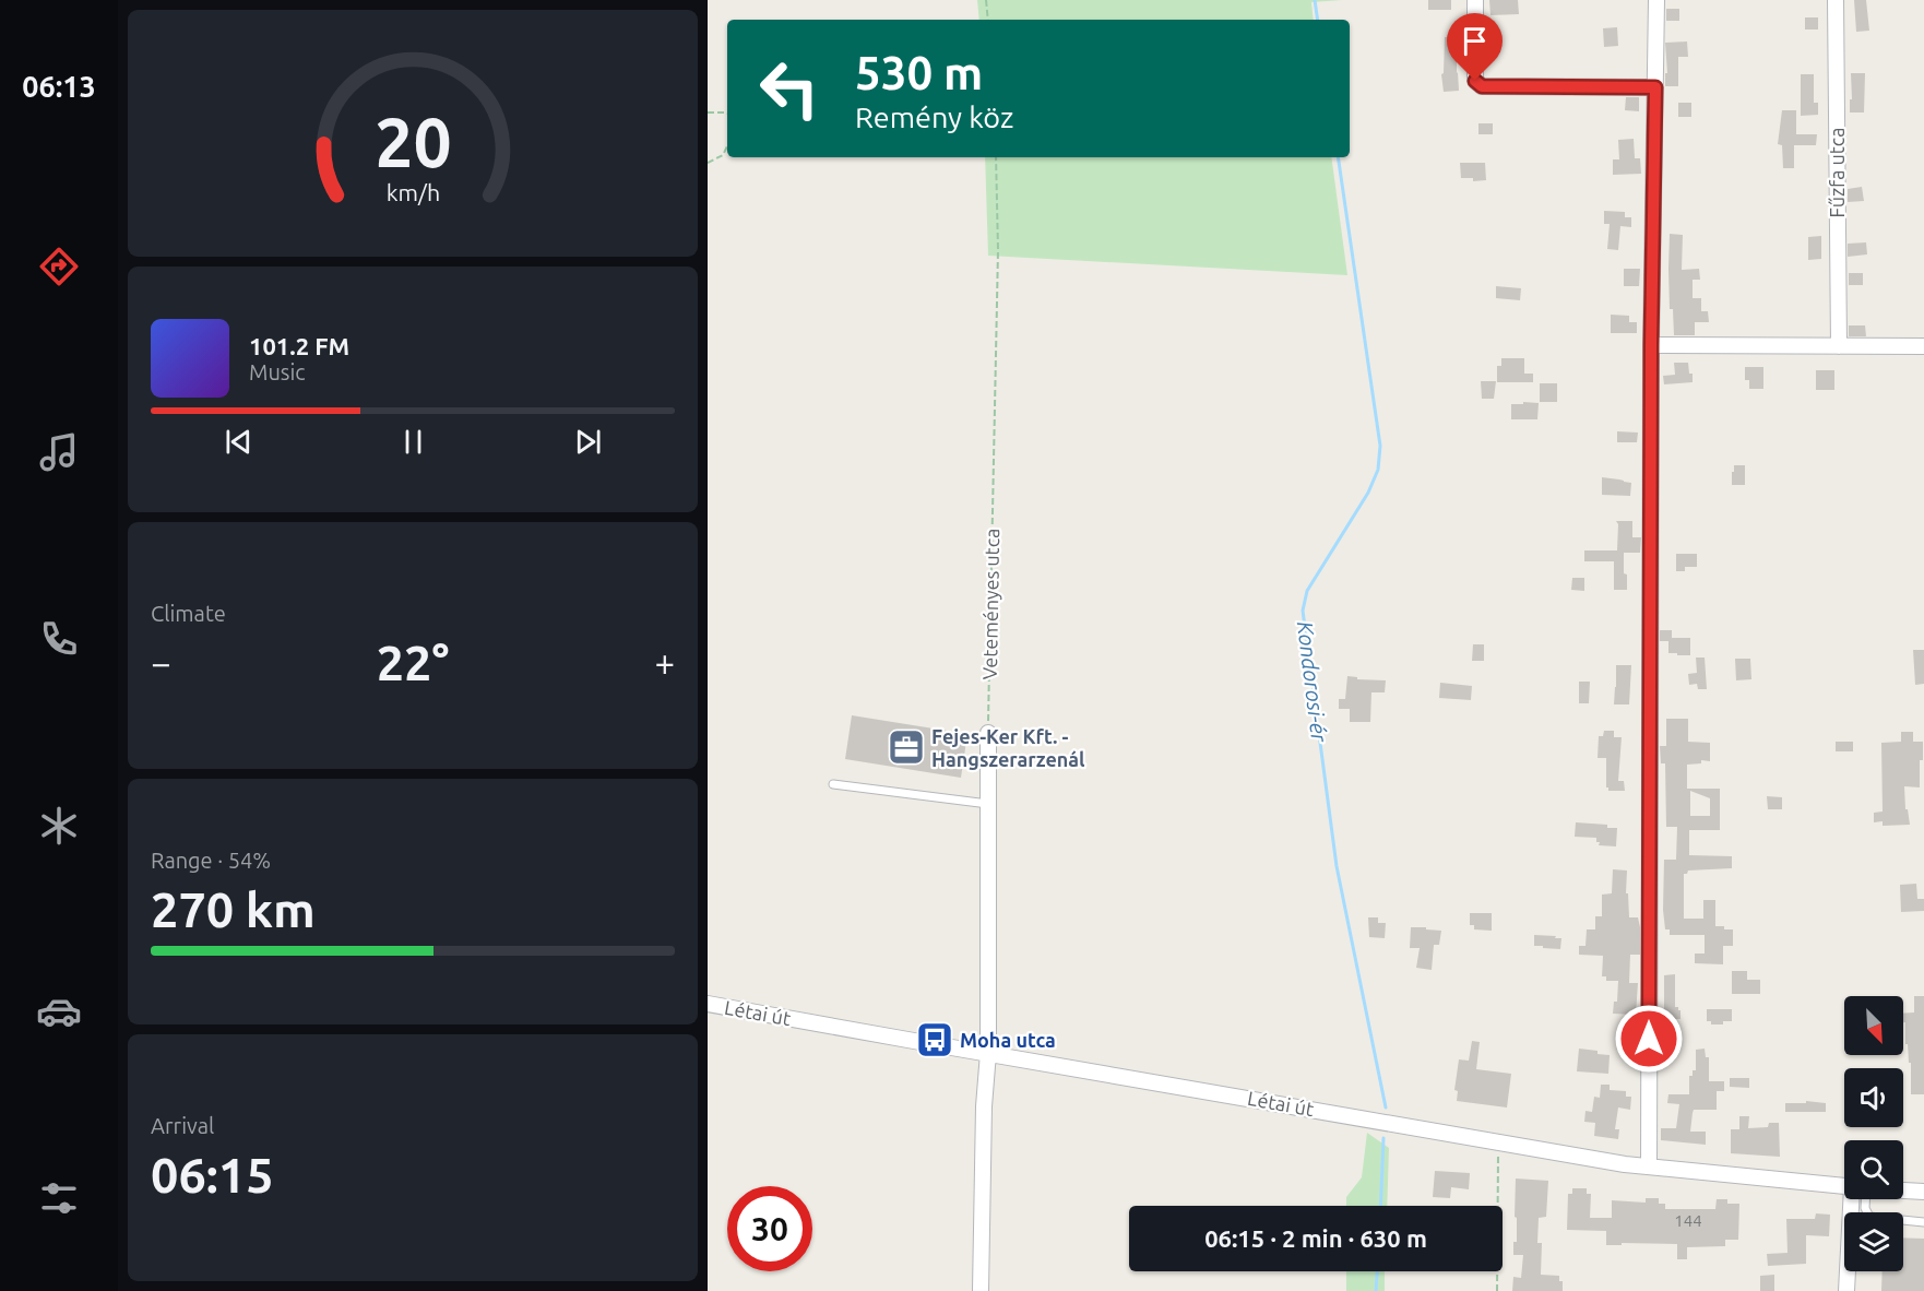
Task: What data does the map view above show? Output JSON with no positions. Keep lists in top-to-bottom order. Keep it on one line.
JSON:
{"streets":{"street":["Fűzfa utca","Létai út"],"path":["Veteményes utca"]},"water":["Kondorosi-ér"],"places":{"office":["Fejes-Ker Kft. - Hangszerarzenál"],"bus stop":["Moha utca"]},"house_numbers":["144"],"north":"bottom right","page":{"tabs":"06:13","turn":["530 m","Remény köz"],"song":["101.2 FM","Music"],"tile":["Climate",["Range · 54%","270 km"],["Arrival","06:15"]],"heat":["−","22°","+"],"limit":"30","trip":"06:15 · 2 min · 630 m","gauge":["20","km/h"]}}
